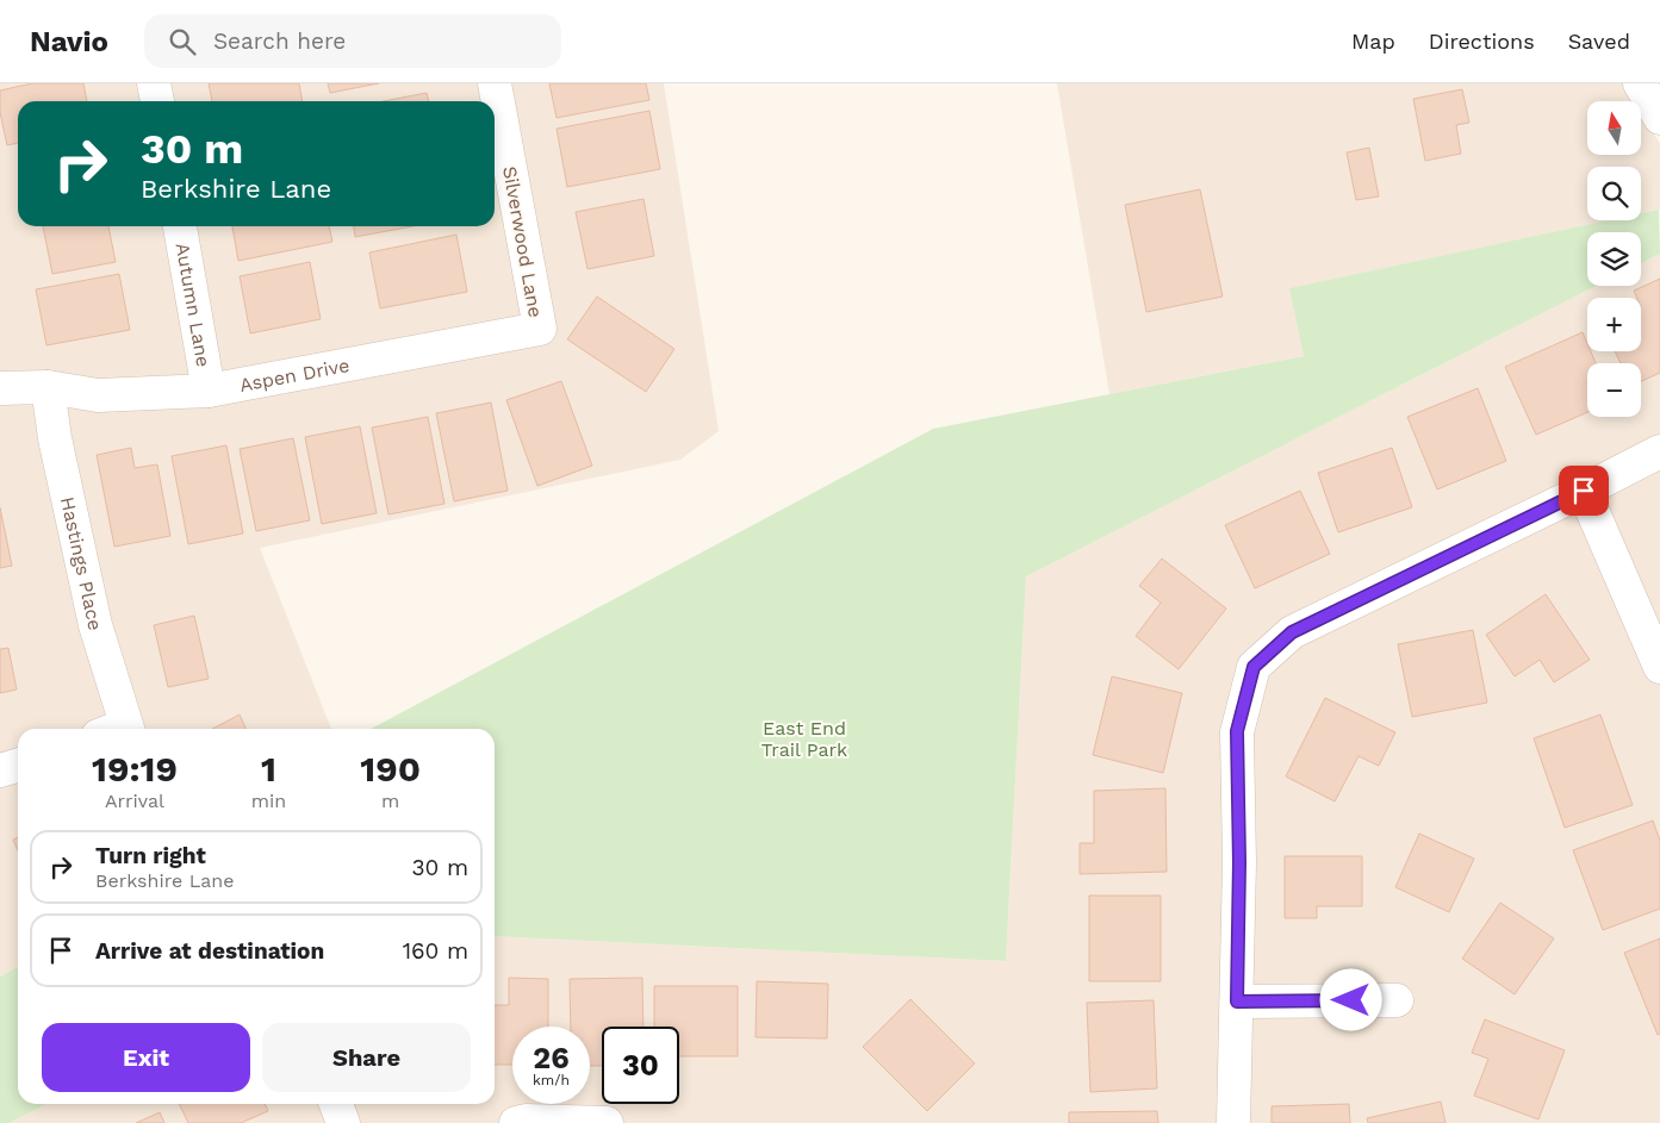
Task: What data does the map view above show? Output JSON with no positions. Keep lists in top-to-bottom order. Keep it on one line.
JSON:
{"streets":{"street":["Silverwood Lane","Autumn Lane","Aspen Drive","Hastings Place"]},"crossings":[["Silverwood Lane","Aspen Drive"],["Autumn Lane","Aspen Drive"],["Aspen Drive","Hastings Place"]],"parks":["East End Trail Park"],"north":"top","page":{"header":"Navio","search":"Search here","nav":["Map","Directions","Saved"],"map_buttons":["+","−"],"turn":["30 m","Berkshire Lane"],"eta":["19:19","Arrival","1","min","190","m"],"list":[{"name":"Turn right","note":"Berkshire Lane","value":"30 m"},{"name":"Arrive at destination","value":"160 m"}],"buttons":["Exit","Share"],"speed":"26 km/h","limit":"30"}}
